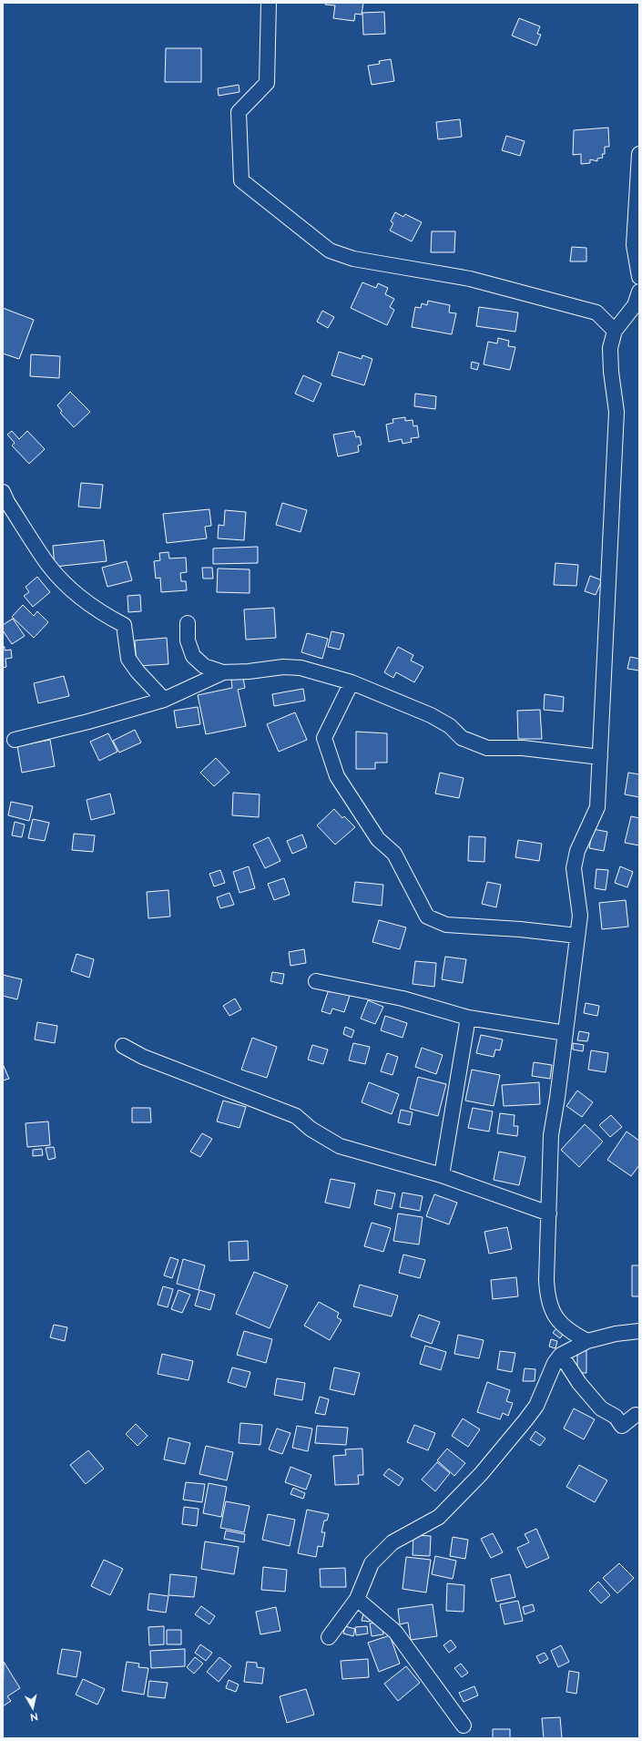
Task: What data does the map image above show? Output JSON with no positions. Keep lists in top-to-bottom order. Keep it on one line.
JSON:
{"north":"bottom"}
